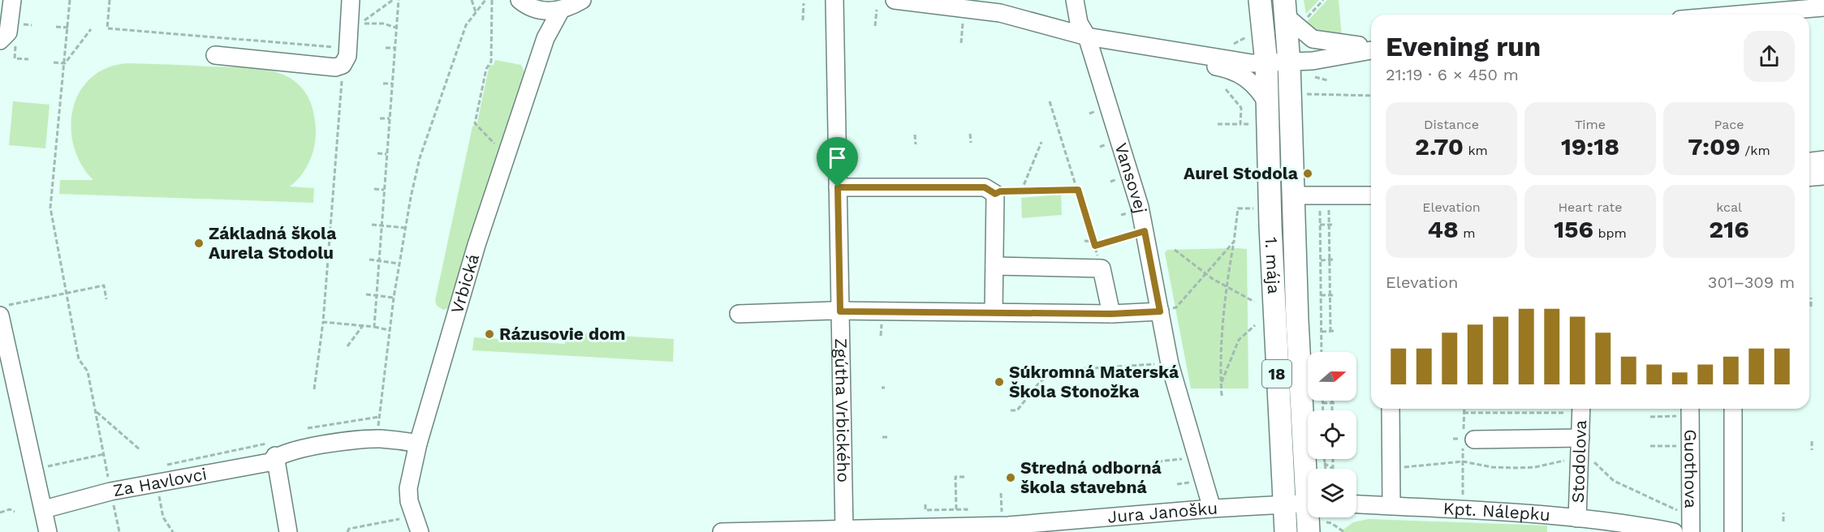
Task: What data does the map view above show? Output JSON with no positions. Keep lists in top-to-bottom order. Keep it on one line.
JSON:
{"streets":{"main road":["1. mája","18"],"street":["Vansovej","Vrbická","Zgútha Vrbického","Stodolova","Guothova","Za Havlovci","Jura Janošku","Kpt. Nálepku"]},"crossings":[["Vansovej","Jura Janošku"],["1. mája","Jura Janošku"],["Vrbická","Za Havlovci"],["Zgútha Vrbického","Jura Janošku"],["Stodolova","Kpt. Nálepku"]],"places":["Aurel Stodola","Základná škola Aurela Stodolu","Rázusovie dom","Súkromná Materská Škola Stonožka","Stredná odborná škola stavebná"],"north":"right","page":{"heading":["Evening run","21:19 · 6 × 450 m"],"stats":[["Distance","2.70 km"],["Time","19:18"],["Pace","7:09 /km"],["Elevation","48 m"],["Heart rate","156 bpm"],["kcal","216"]],"chart":["Elevation","301–309 m"]}}
